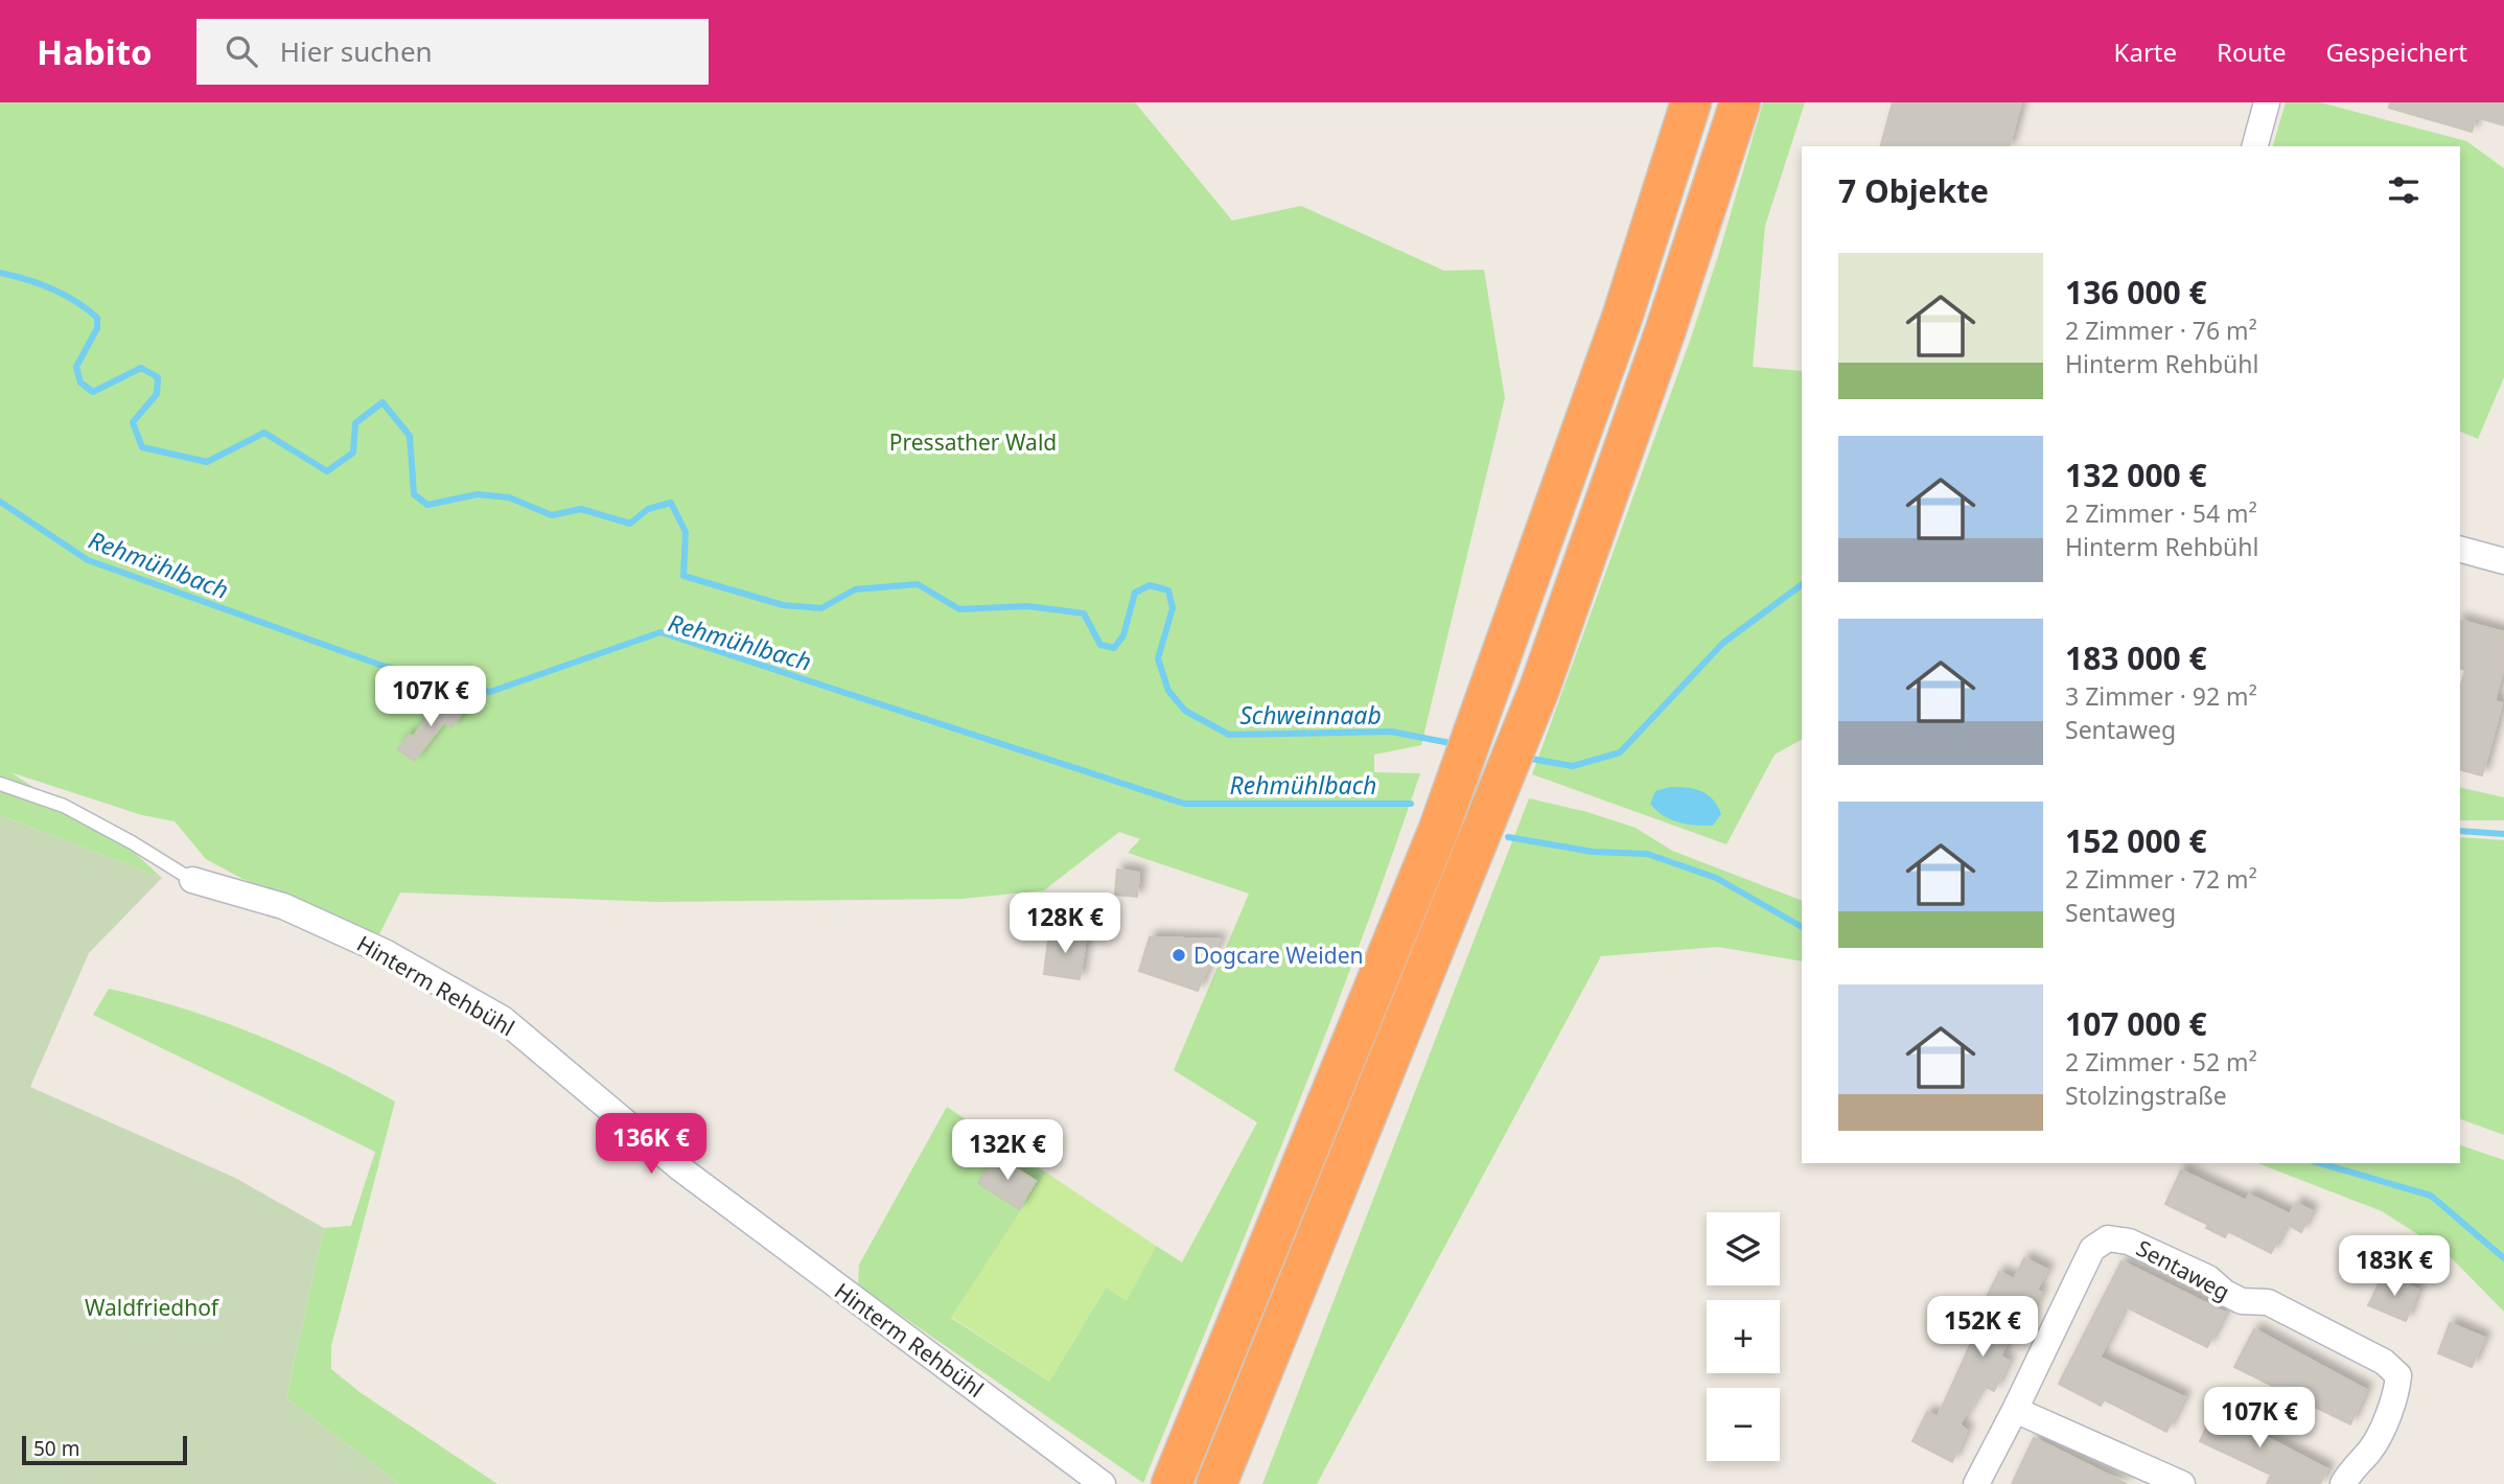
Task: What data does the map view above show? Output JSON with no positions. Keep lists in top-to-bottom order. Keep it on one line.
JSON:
{"streets":{"street":["Hinterm Rehbühl","Sentaweg"]},"water":["Rehmühlbach","Schweinnaab"],"parks":["Pressather Wald","Waldfriedhof"],"places":["Dogcare Weiden"],"scale_bar":"50 m","page":{"header":"Habito","search":"Hier suchen","nav":["Karte","Route","Gespeichert"],"heading":"7 Objekte","list":[{"name":"136 000 €","note":"2 Zimmer · 76 m² · Hinterm Rehbühl"},{"name":"132 000 €","note":"2 Zimmer · 54 m² · Hinterm Rehbühl"},{"name":"183 000 €","note":"3 Zimmer · 92 m² · Sentaweg"},{"name":"152 000 €","note":"2 Zimmer · 72 m² · Sentaweg"},{"name":"107 000 €","note":"2 Zimmer · 52 m² · Stolzingstraße"}],"price":["107K €","128K €","136K €","132K €","183K €","152K €","107K €"],"map_buttons":["+","−"],"scale":"50 m"}}
